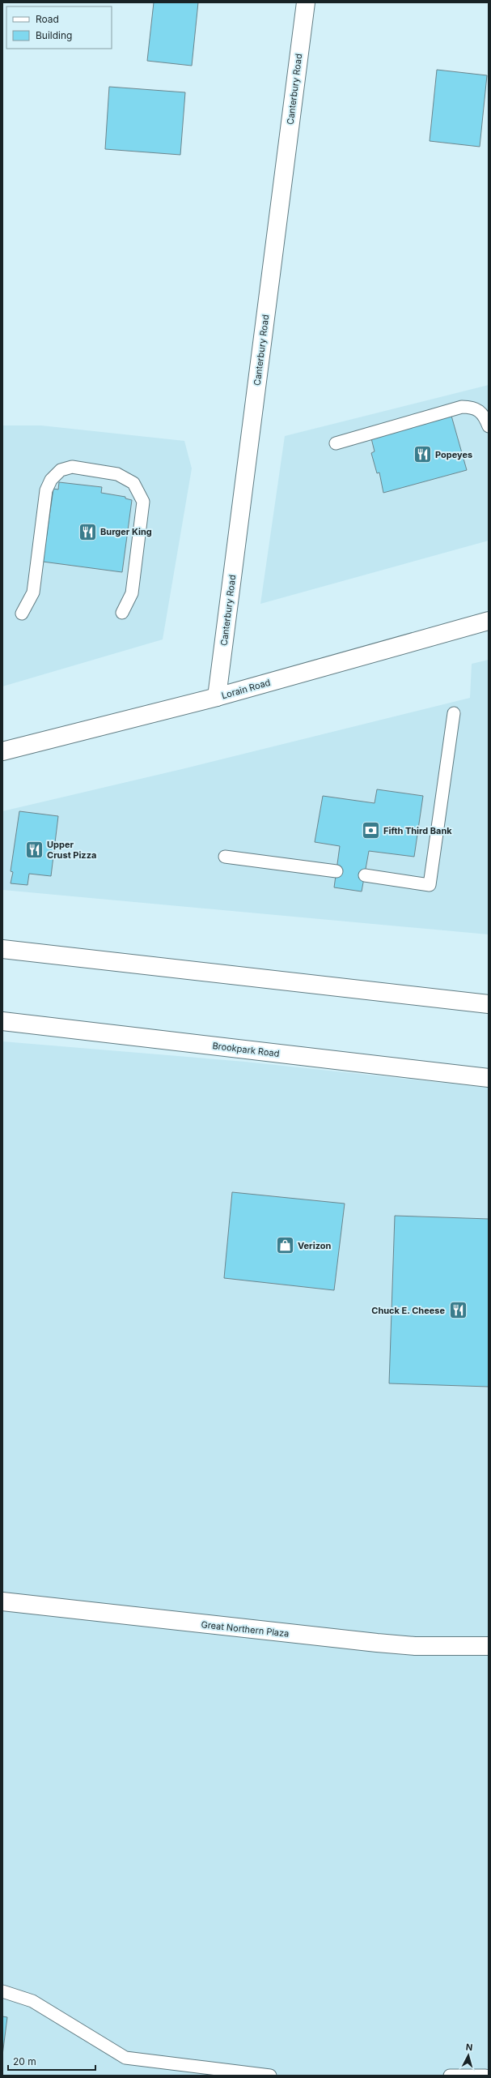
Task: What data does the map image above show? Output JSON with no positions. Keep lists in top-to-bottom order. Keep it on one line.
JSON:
{"streets":{"main road":["Canterbury Road","Lorain Road","Brookpark Road","Great Northern Plaza"]},"crossings":[["Canterbury Road","Lorain Road"]],"places":{"restaurant":["Popeyes","Burger King","Upper Crust Pizza","Chuck E. Cheese"],"bank":["Fifth Third Bank"],"shop":["Verizon"]},"legend":["Road","Building"],"scale_bar":"20 m","north":"top"}
